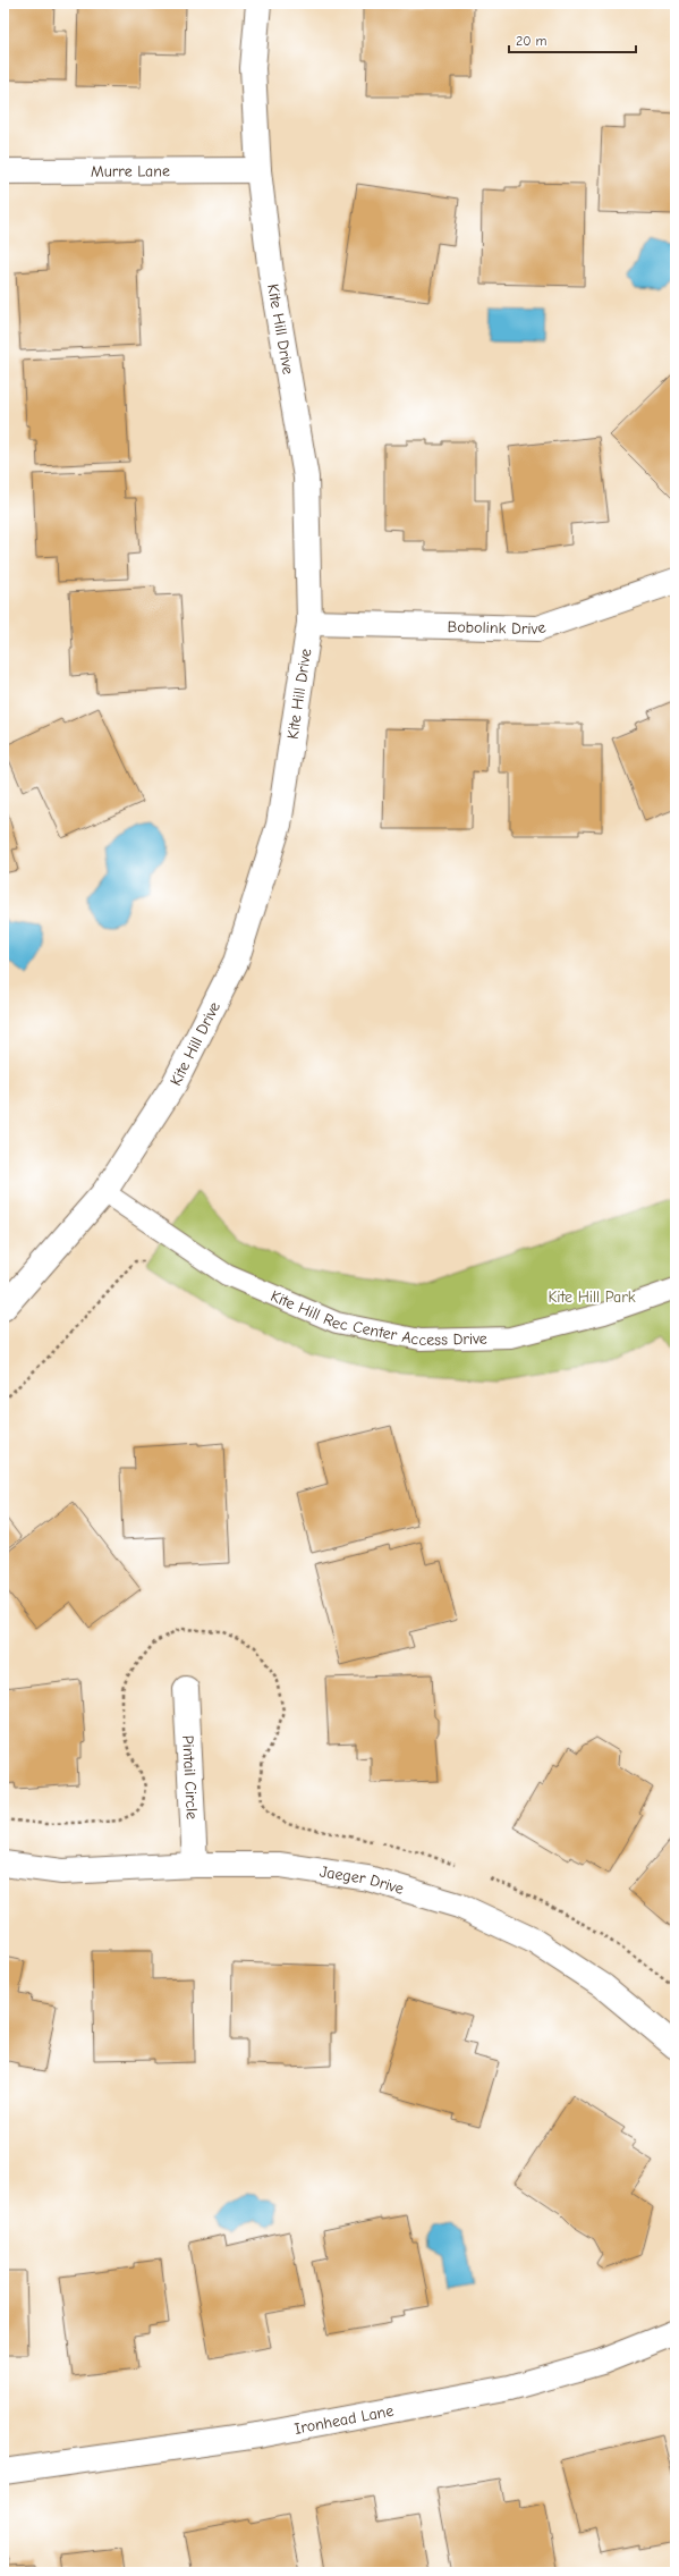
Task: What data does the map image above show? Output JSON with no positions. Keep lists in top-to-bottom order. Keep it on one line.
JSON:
{"streets":{"street":["Murre Lane","Kite Hill Drive","Bobolink Drive","Pintail Circle","Jaeger Drive","Ironhead Lane"],"lane":["Kite Hill Rec Center Access Drive"]},"crossings":[["Murre Lane","Kite Hill Drive"],["Kite Hill Drive","Bobolink Drive"],["Kite Hill Drive","Kite Hill Rec Center Access Drive"],["Pintail Circle","Jaeger Drive"]],"parks":["Kite Hill Park"],"scale_bar":"20 m"}
